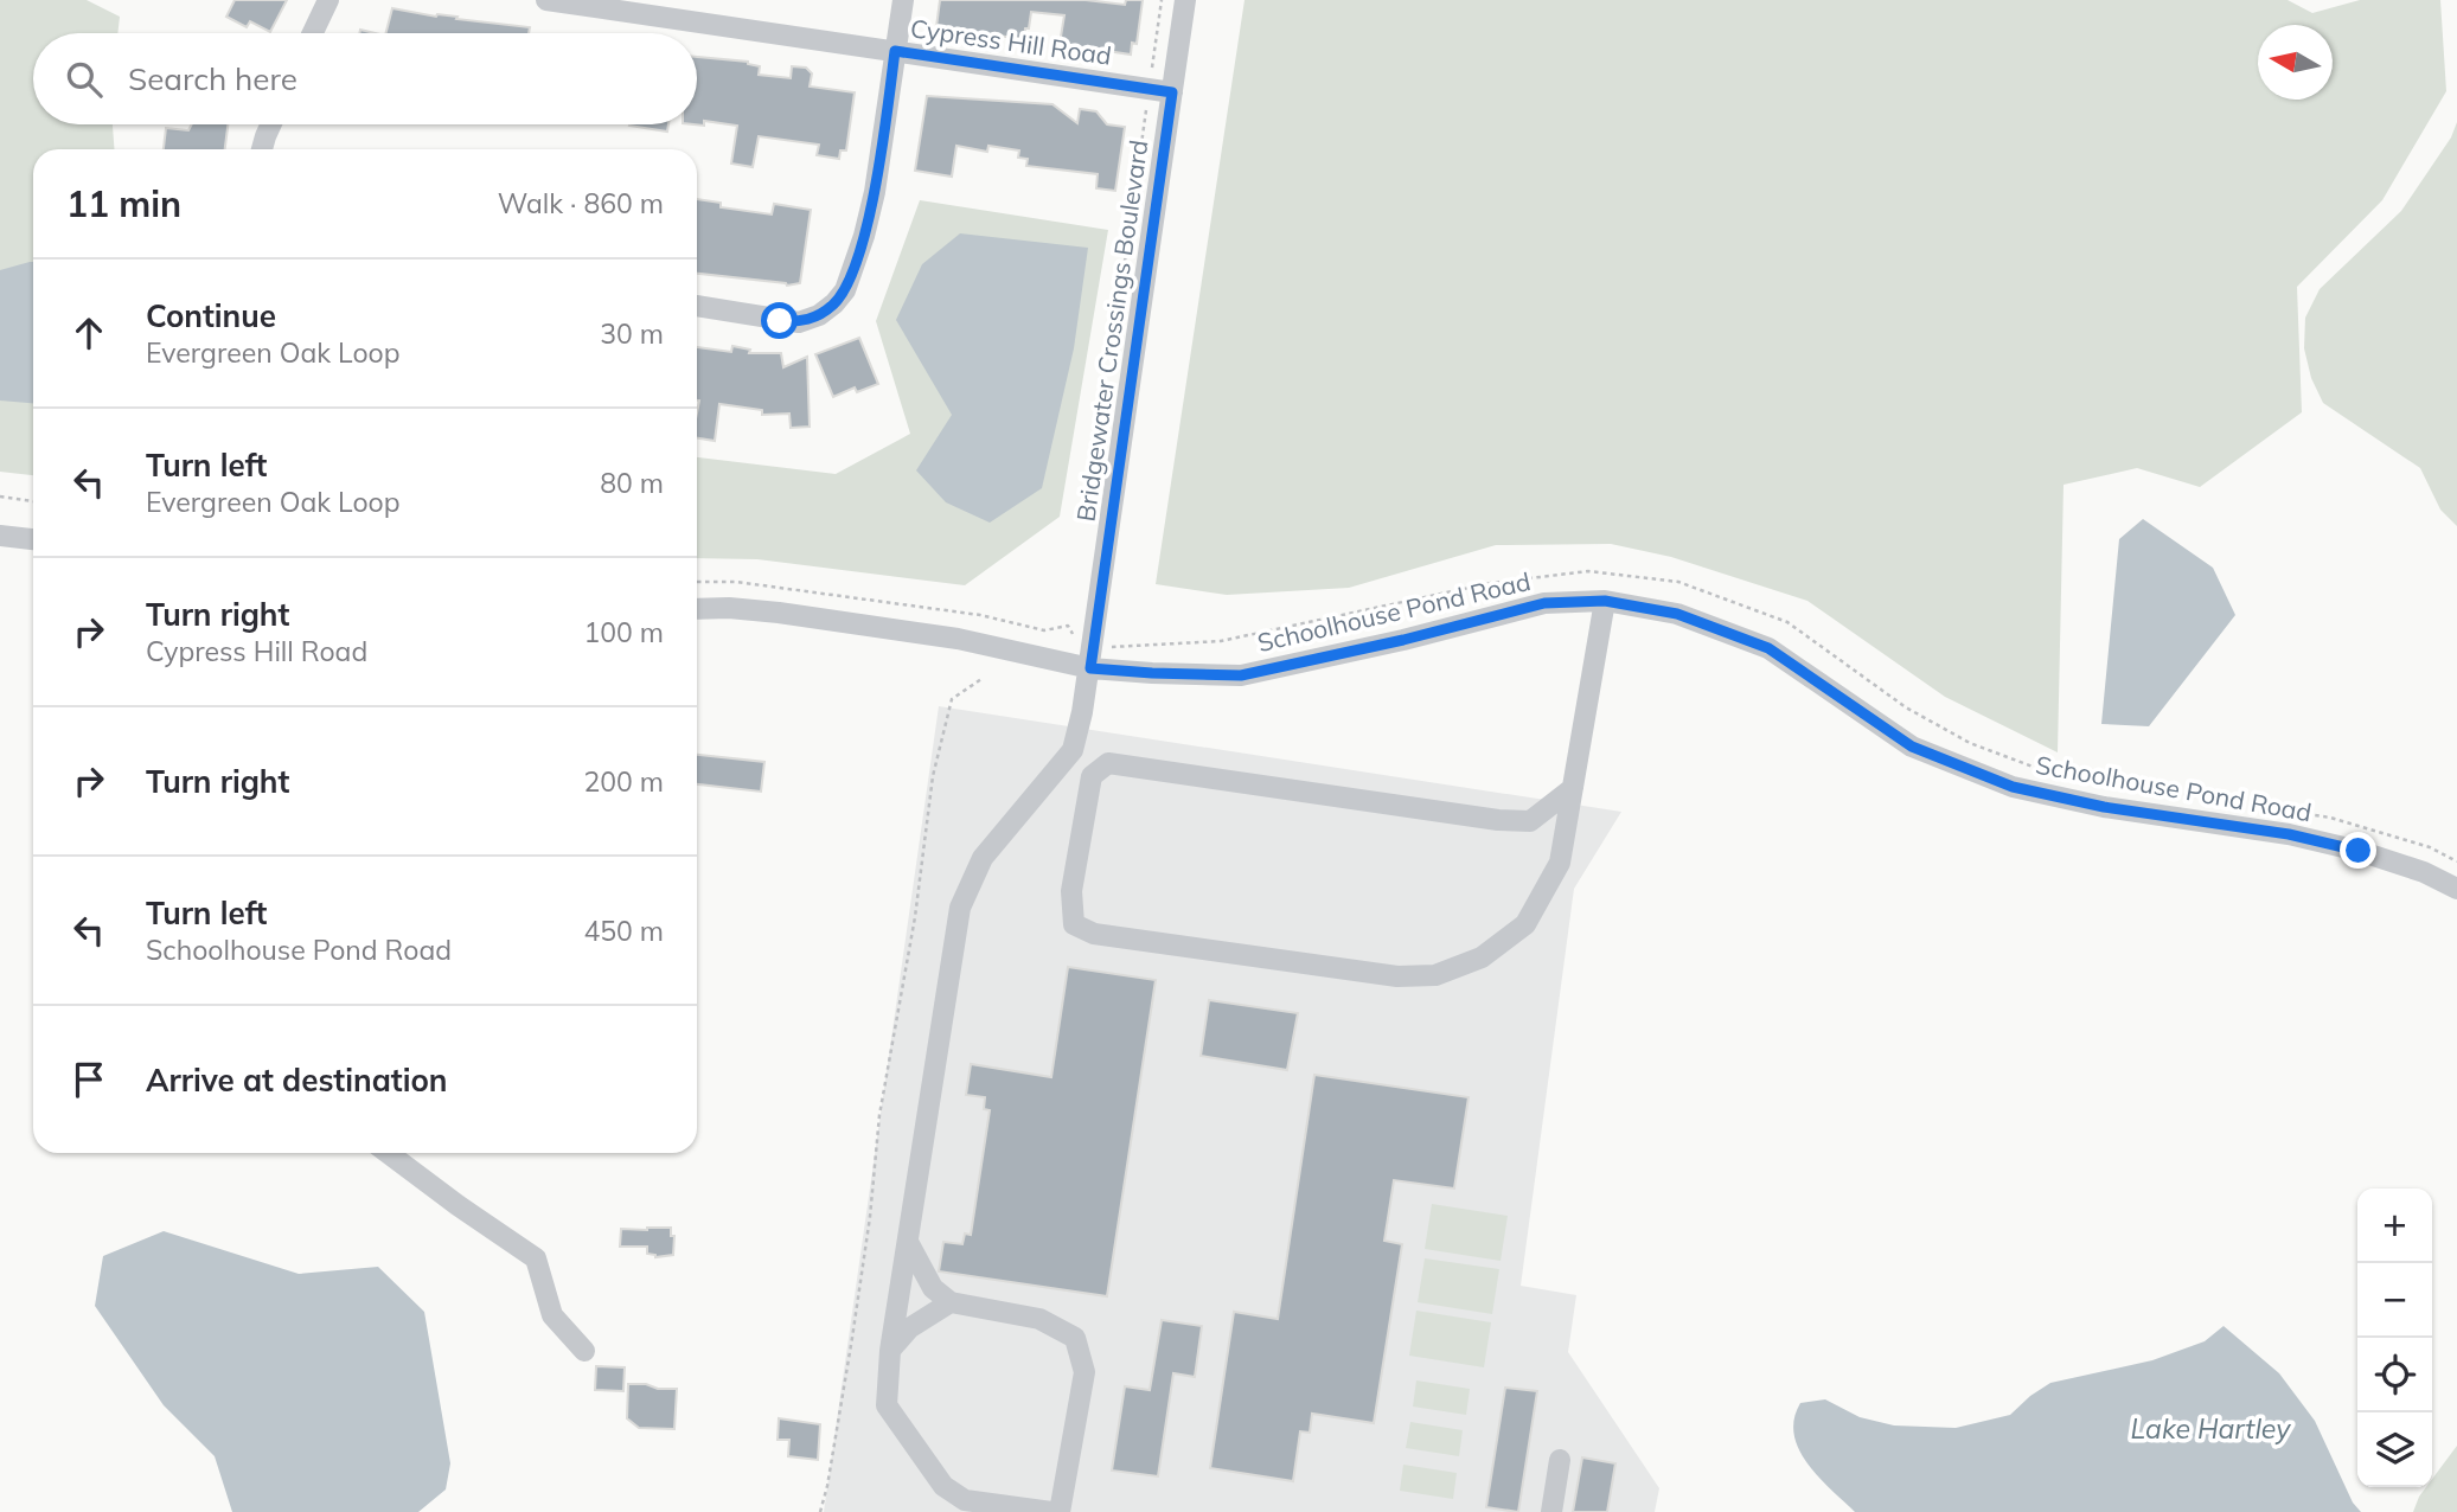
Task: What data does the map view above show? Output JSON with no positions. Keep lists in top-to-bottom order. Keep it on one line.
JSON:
{"streets":{"street":["Cypress Hill Road","Bridgewater Crossings Boulevard","Schoolhouse Pond Road"]},"crossings":[["Cypress Hill Road","Bridgewater Crossings Boulevard"],["Bridgewater Crossings Boulevard","Schoolhouse Pond Road"]],"water":["Lake Hartley"],"north":"left","page":{"search":"Search here","heading":["11 min","Walk · 860 m"],"list":[["Continue","Evergreen Oak Loop","30 m"],["Turn left","Evergreen Oak Loop","80 m"],["Turn right","Cypress Hill Road","100 m"],["Turn right","200 m"],["Turn left","Schoolhouse Pond Road","450 m"],"Arrive at destination"],"map_buttons":["+","−"]}}
